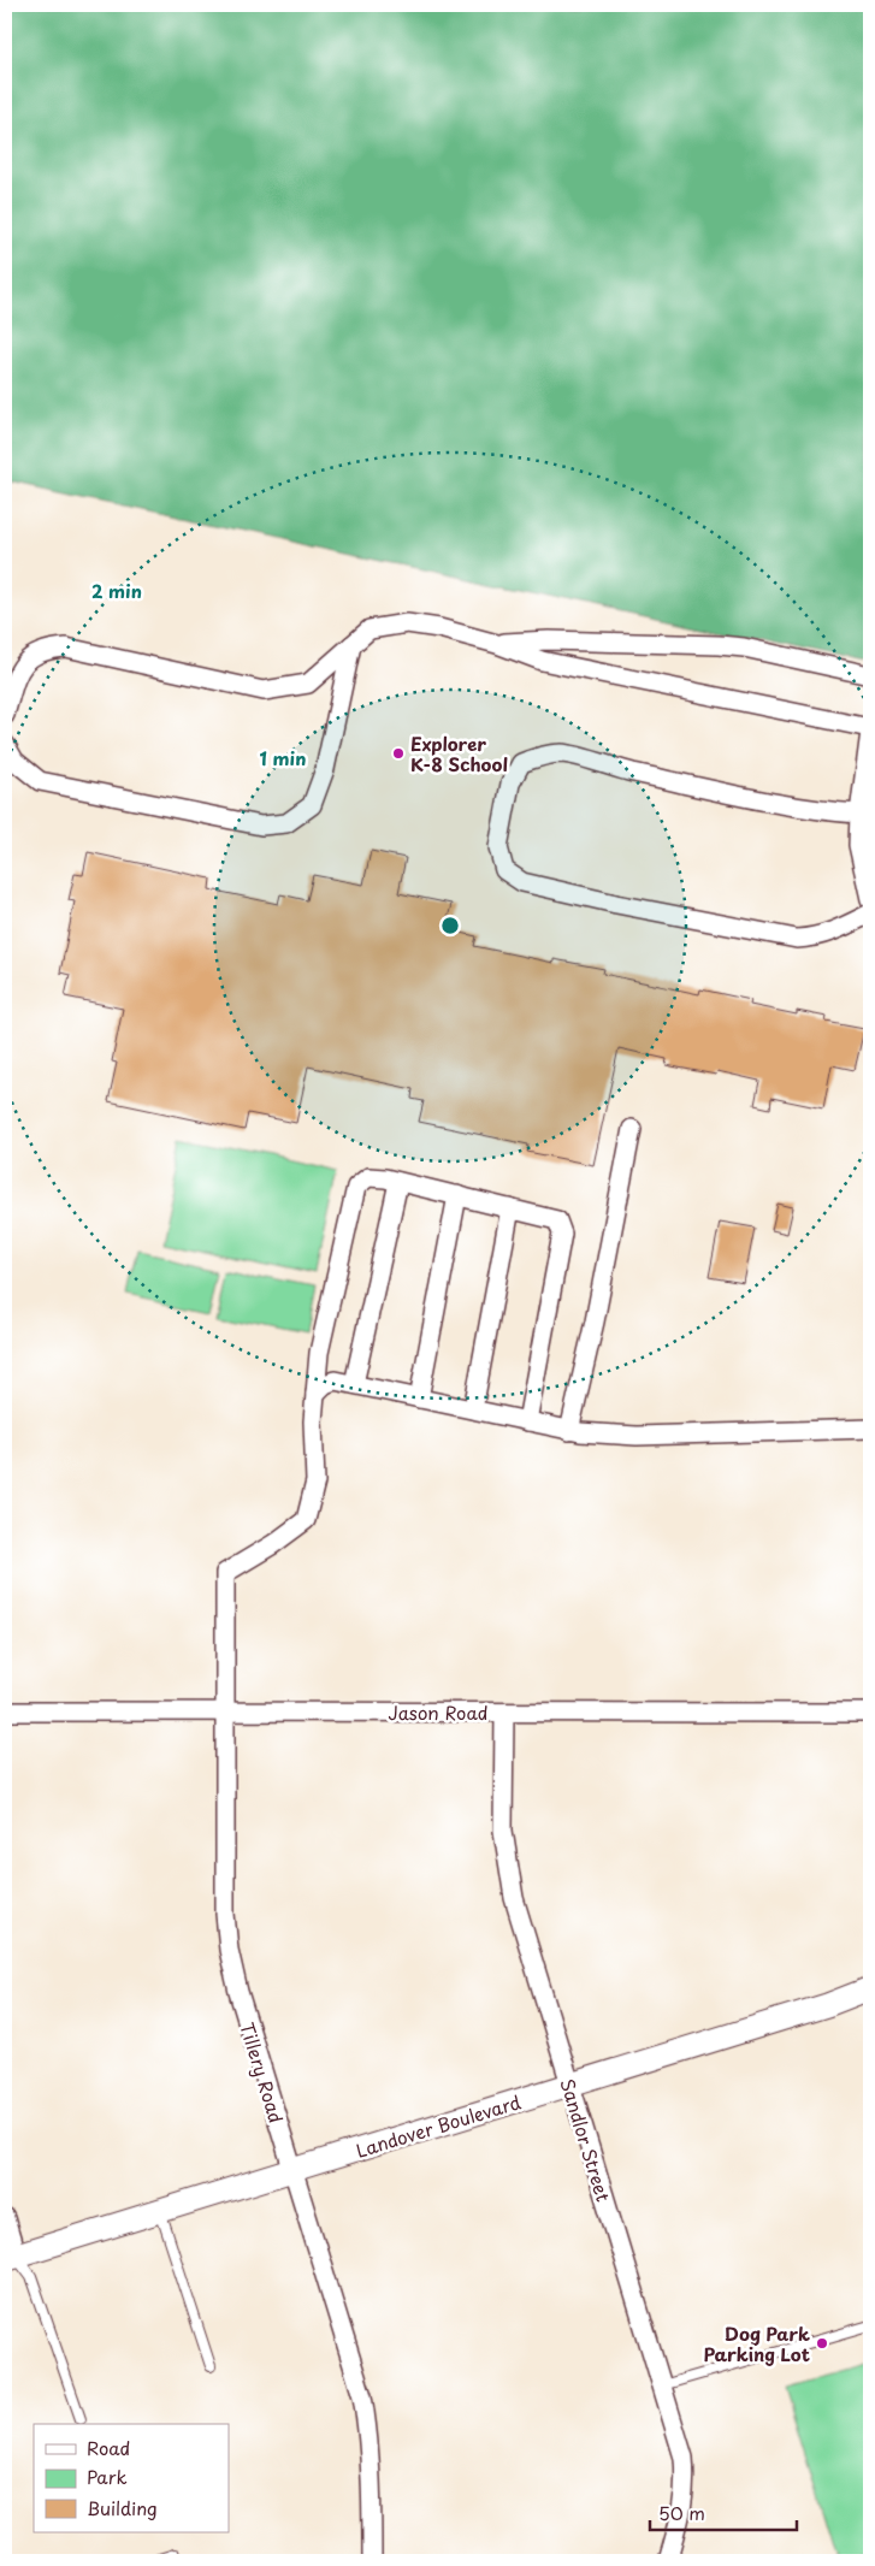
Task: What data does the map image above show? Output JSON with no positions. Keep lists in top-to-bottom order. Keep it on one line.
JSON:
{"streets":{"street":["Jason Road","Tillery Road","Landover Boulevard","Sandlor Street"]},"crossings":[["Jason Road","Tillery Road"],["Jason Road","Sandlor Street"],["Tillery Road","Landover Boulevard"],["Landover Boulevard","Sandlor Street"]],"places":["Explorer K-8 School","Dog Park Parking Lot"],"legend":["Road","Park","Building"],"scale_bar":"50 m","rings":["2 min","1 min"]}
